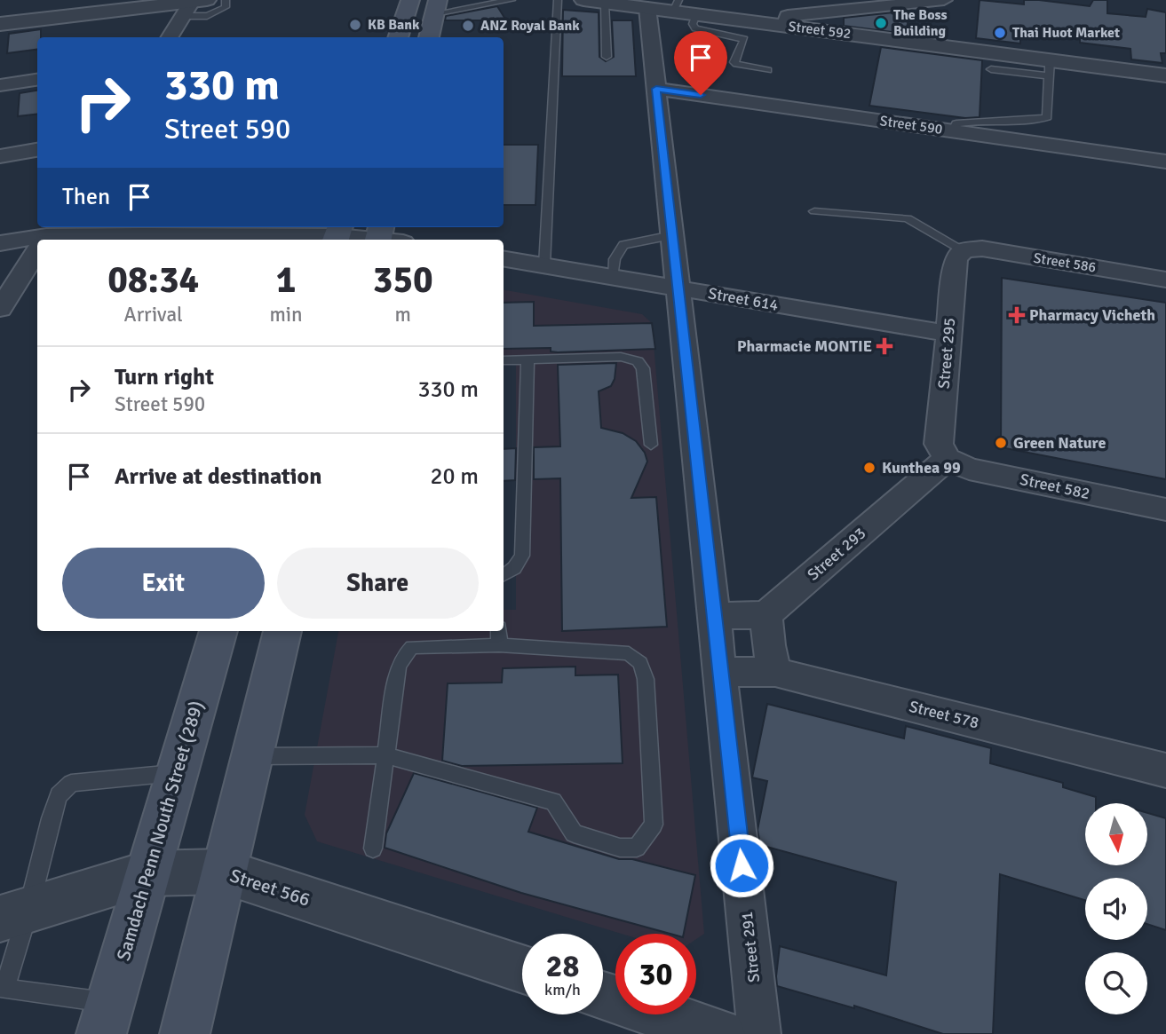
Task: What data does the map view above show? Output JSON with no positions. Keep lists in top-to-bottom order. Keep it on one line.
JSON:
{"streets":{"main road":["Samdach Penn Nouth Street (289)"],"street":["Street 592","Street 590","Street 586","Street 614","Street 295","Street 582","Street 293","Street 578","Street 566","Street 291"]},"crossings":[["Street 592","Street 291"],["Street 590","Street 291"],["Street 586","Street 295"],["Street 614","Street 295"],["Street 614","Street 291"],["Street 295","Street 582"],["Street 295","Street 293"],["Street 582","Street 293"],["Street 578","Street 291"],["Samdach Penn Nouth Street (289)","Street 566"]],"places":{"other":["The Boss Building","KB Bank","ANZ Royal Bank","Thai Huot Market","Green Nature","Kunthea 99"],"health":["Pharmacy Vicheth","Pharmacie MONTIE"]},"north":"bottom","page":{"turn":["330 m","Street 590"],"then":"Then","eta":["08:34","Arrival","1","min","350","m"],"list":[{"name":"Turn right","note":"Street 590","value":"330 m"},{"name":"Arrive at destination","value":"20 m"}],"buttons":["Exit","Share"],"speed":"28 km/h","limit":"30"}}
